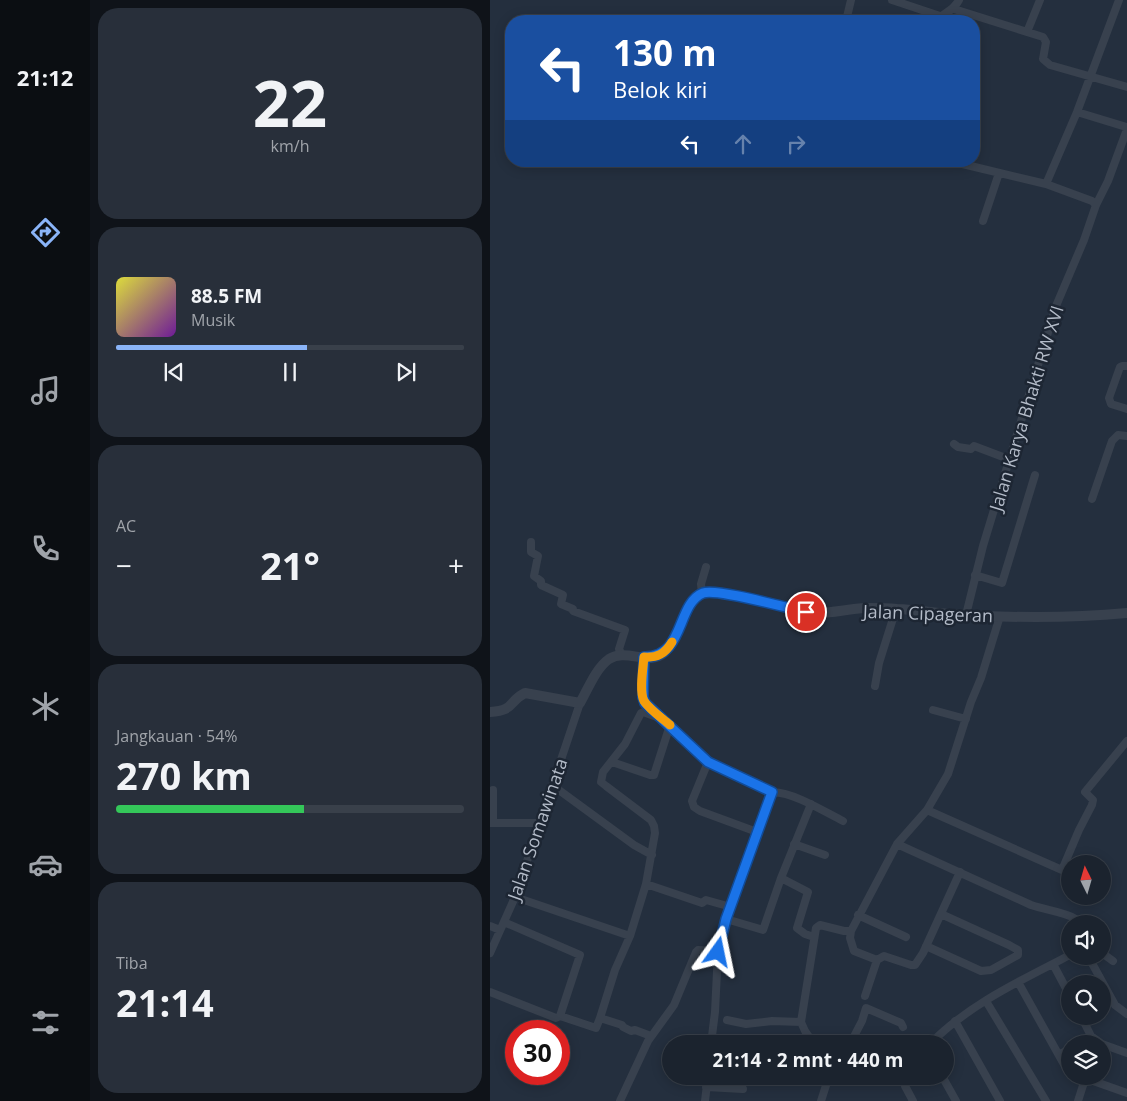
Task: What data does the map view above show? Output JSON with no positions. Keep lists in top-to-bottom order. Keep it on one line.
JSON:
{"streets":{"street":["Jalan Karya Bhakti RW XVI","Jalan Cipageran","Jalan Somawinata"]},"crossings":[["Jalan Karya Bhakti RW XVI","Jalan Cipageran"]],"north":"top","page":{"tabs":"21:12","tile":[["22","km/h"],"AC",["Jangkauan · 54%","270 km"],["Tiba","21:14"]],"turn":["130 m","Belok kiri"],"song":["88.5 FM","Musik"],"heat":["−","21°","+"],"limit":"30","trip":"21:14 · 2 mnt · 440 m"}}
